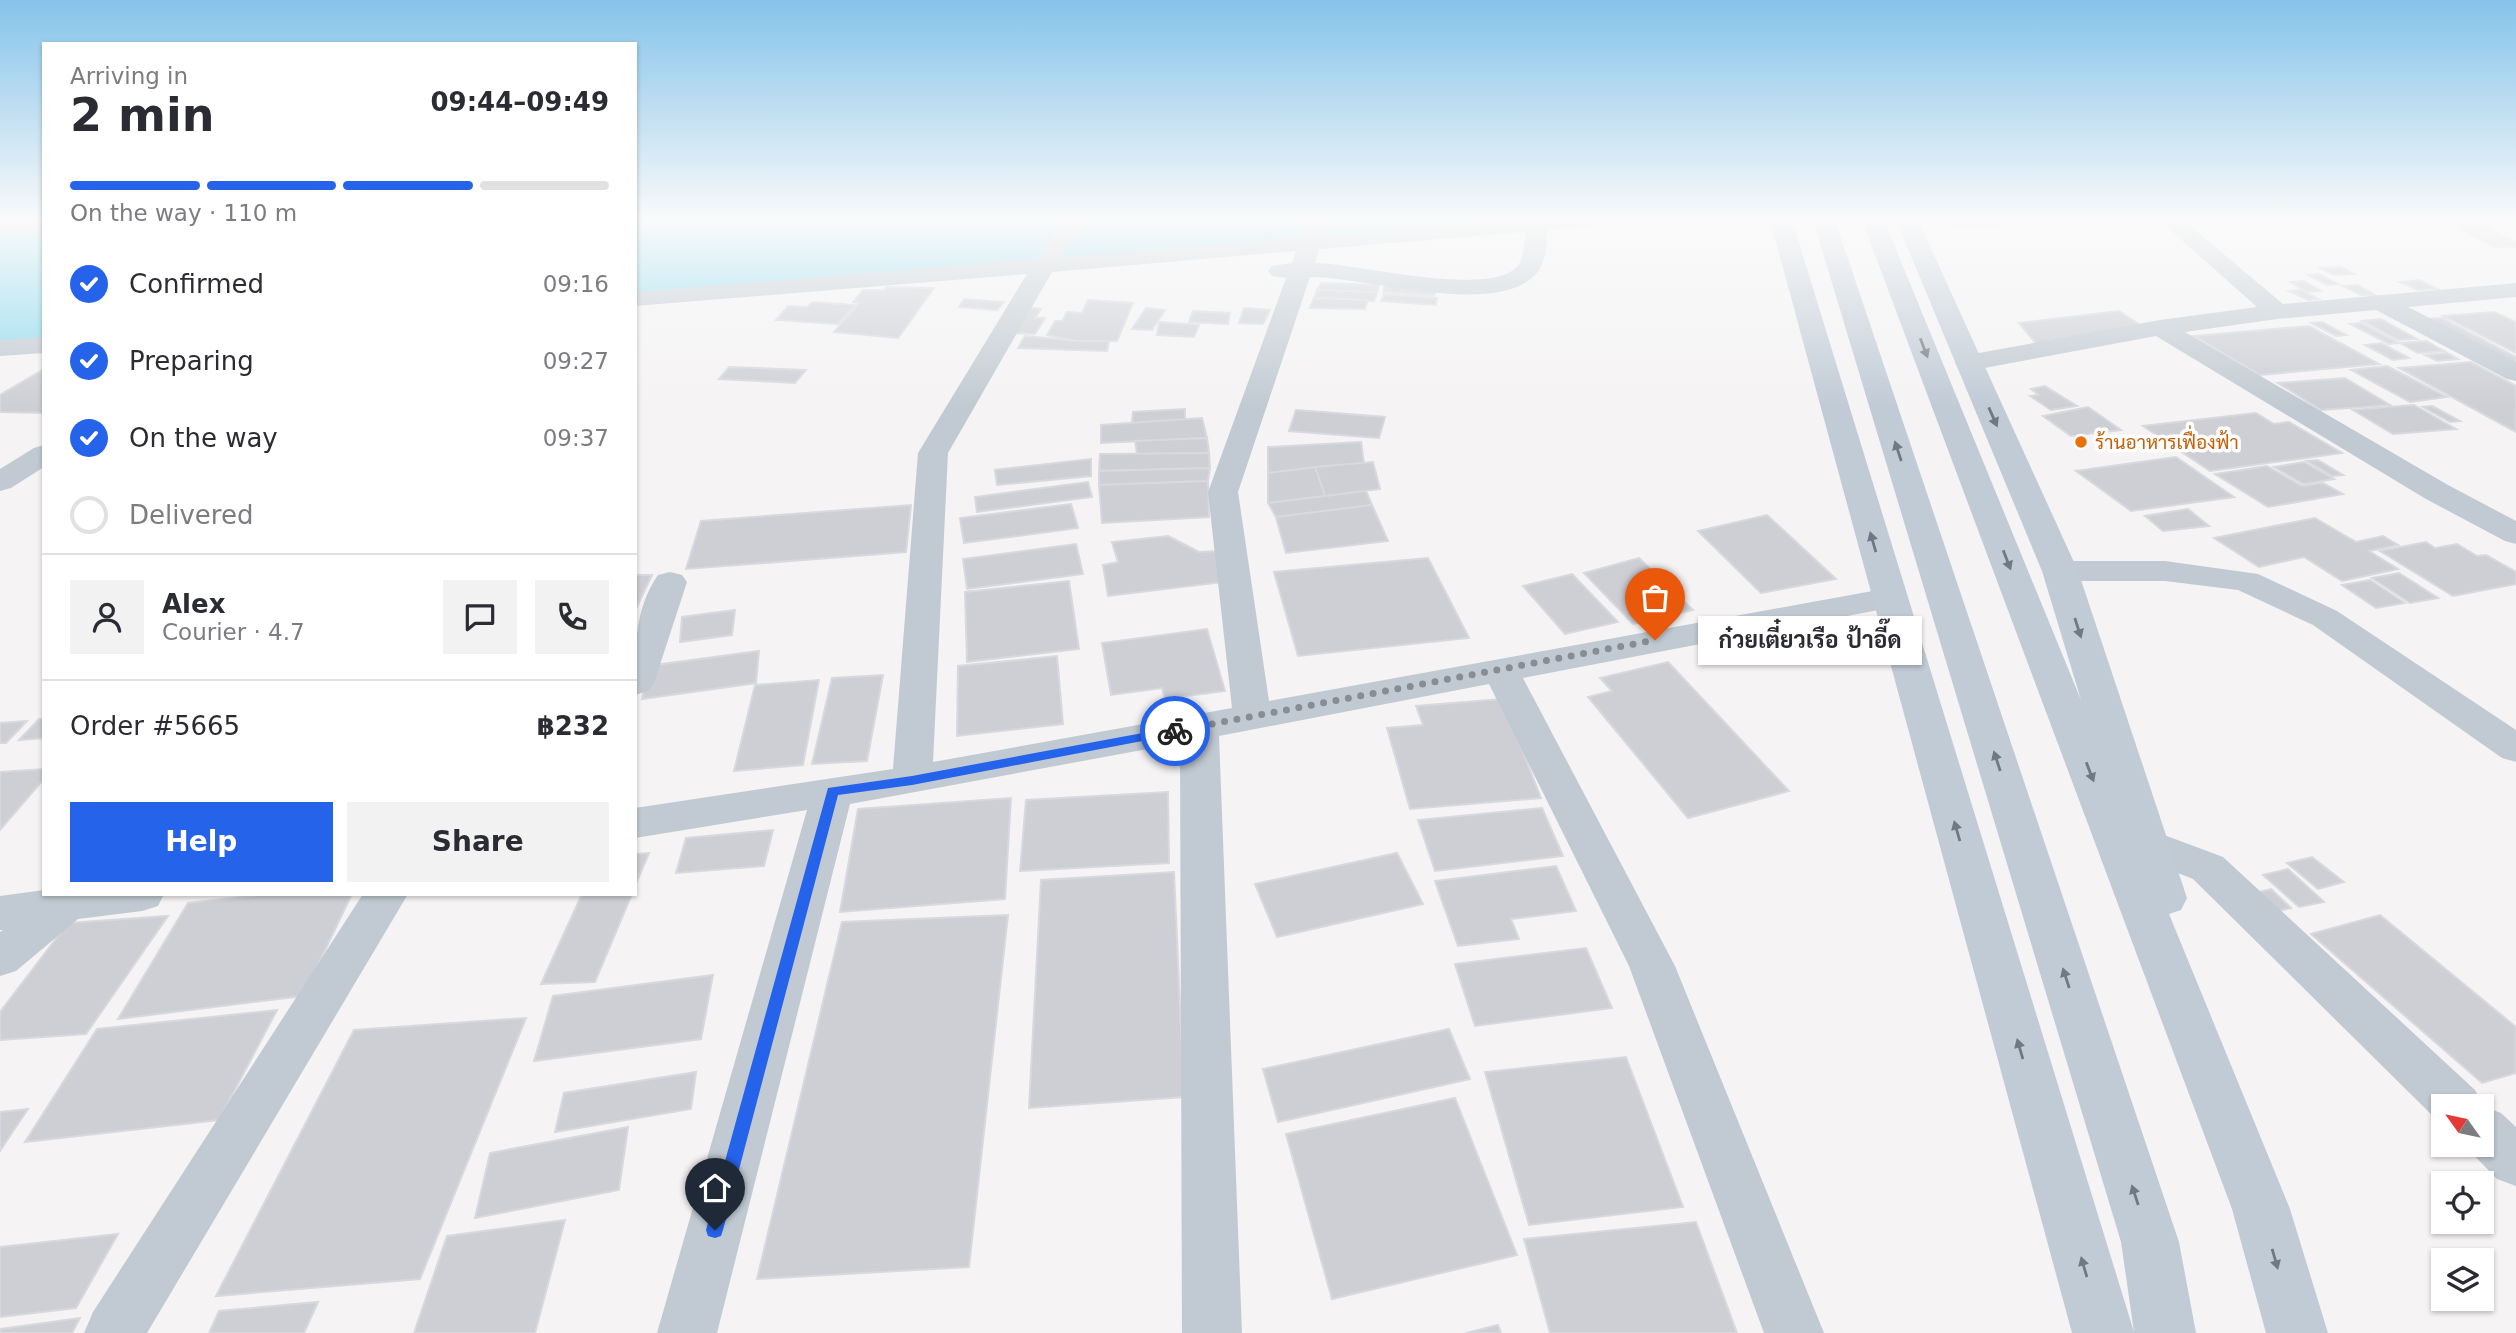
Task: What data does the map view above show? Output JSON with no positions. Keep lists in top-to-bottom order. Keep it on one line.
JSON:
{"places":["ร้านอาหารเฟื่องฟ้า","ก๋วยเตี๋ยวเรือ ป้าอี๊ด"],"north":"top left","page":{"heading":["2 min","Arriving in","09:44–09:49"],"panel":["Alex","Courier · 4.7","Order #5665","฿232"],"bar":"On the way · 110 m","list":[["Confirmed","09:16"],["Preparing","09:27"],["On the way","09:37"],"Delivered"],"bubble":"ก๋วยเตี๋ยวเรือ ป้าอี๊ด","buttons":["Help","Share"]}}
